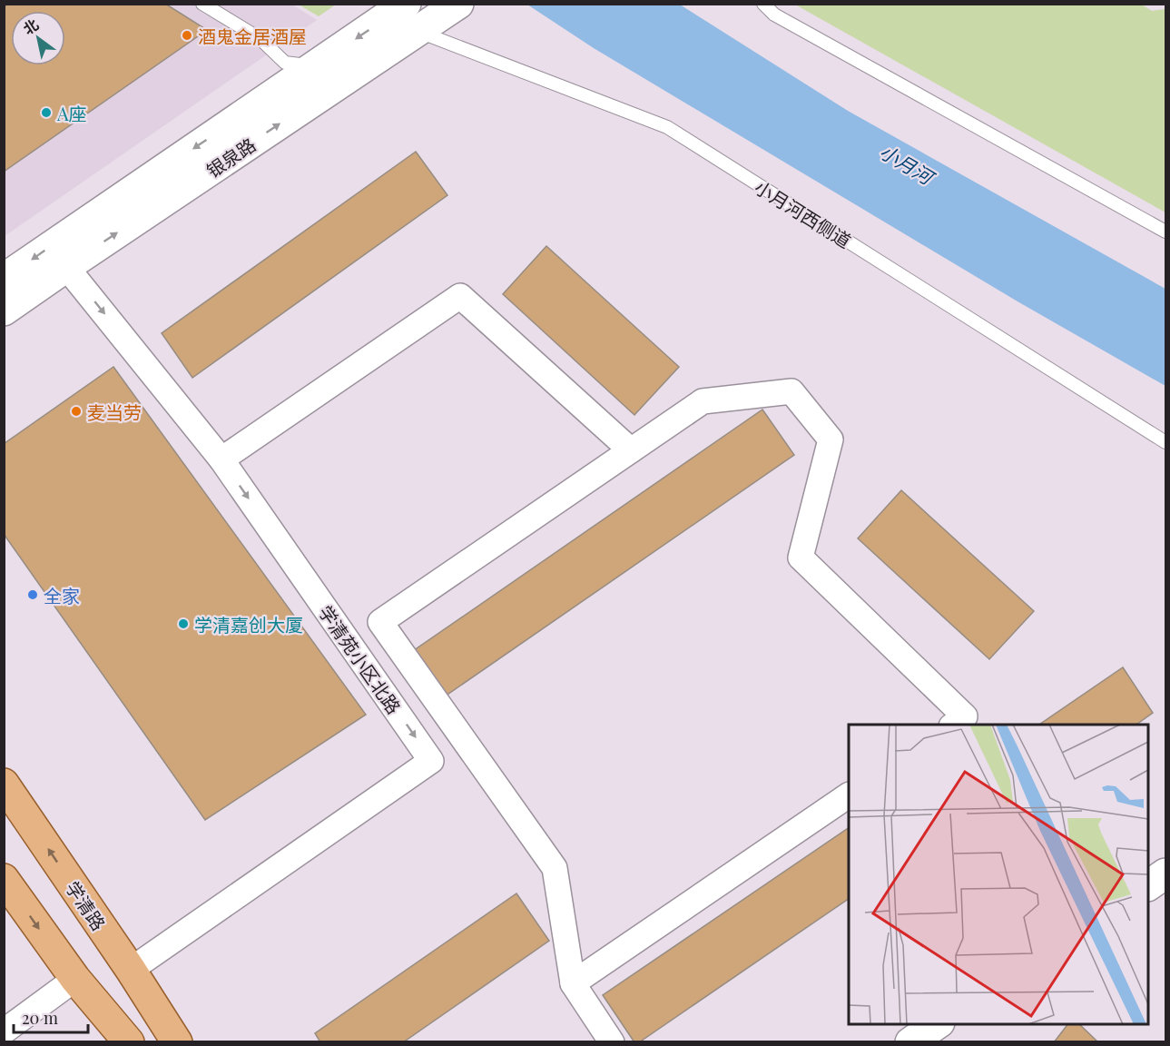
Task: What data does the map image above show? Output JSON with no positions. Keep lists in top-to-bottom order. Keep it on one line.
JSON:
{"streets":{"main road":["银泉路","学清路"],"street":["学清苑小区北路"],"lane":["小月河西侧道"]},"crossings":[["银泉路","小月河西侧道"],["银泉路","学清苑小区北路"],["学清苑小区北路","学清路"]],"water":["小月河"],"places":["酒鬼金居酒屋","A座","麦当劳","全家","学清嘉创大厦"],"scale_bar":"20 m","north":"top left"}
